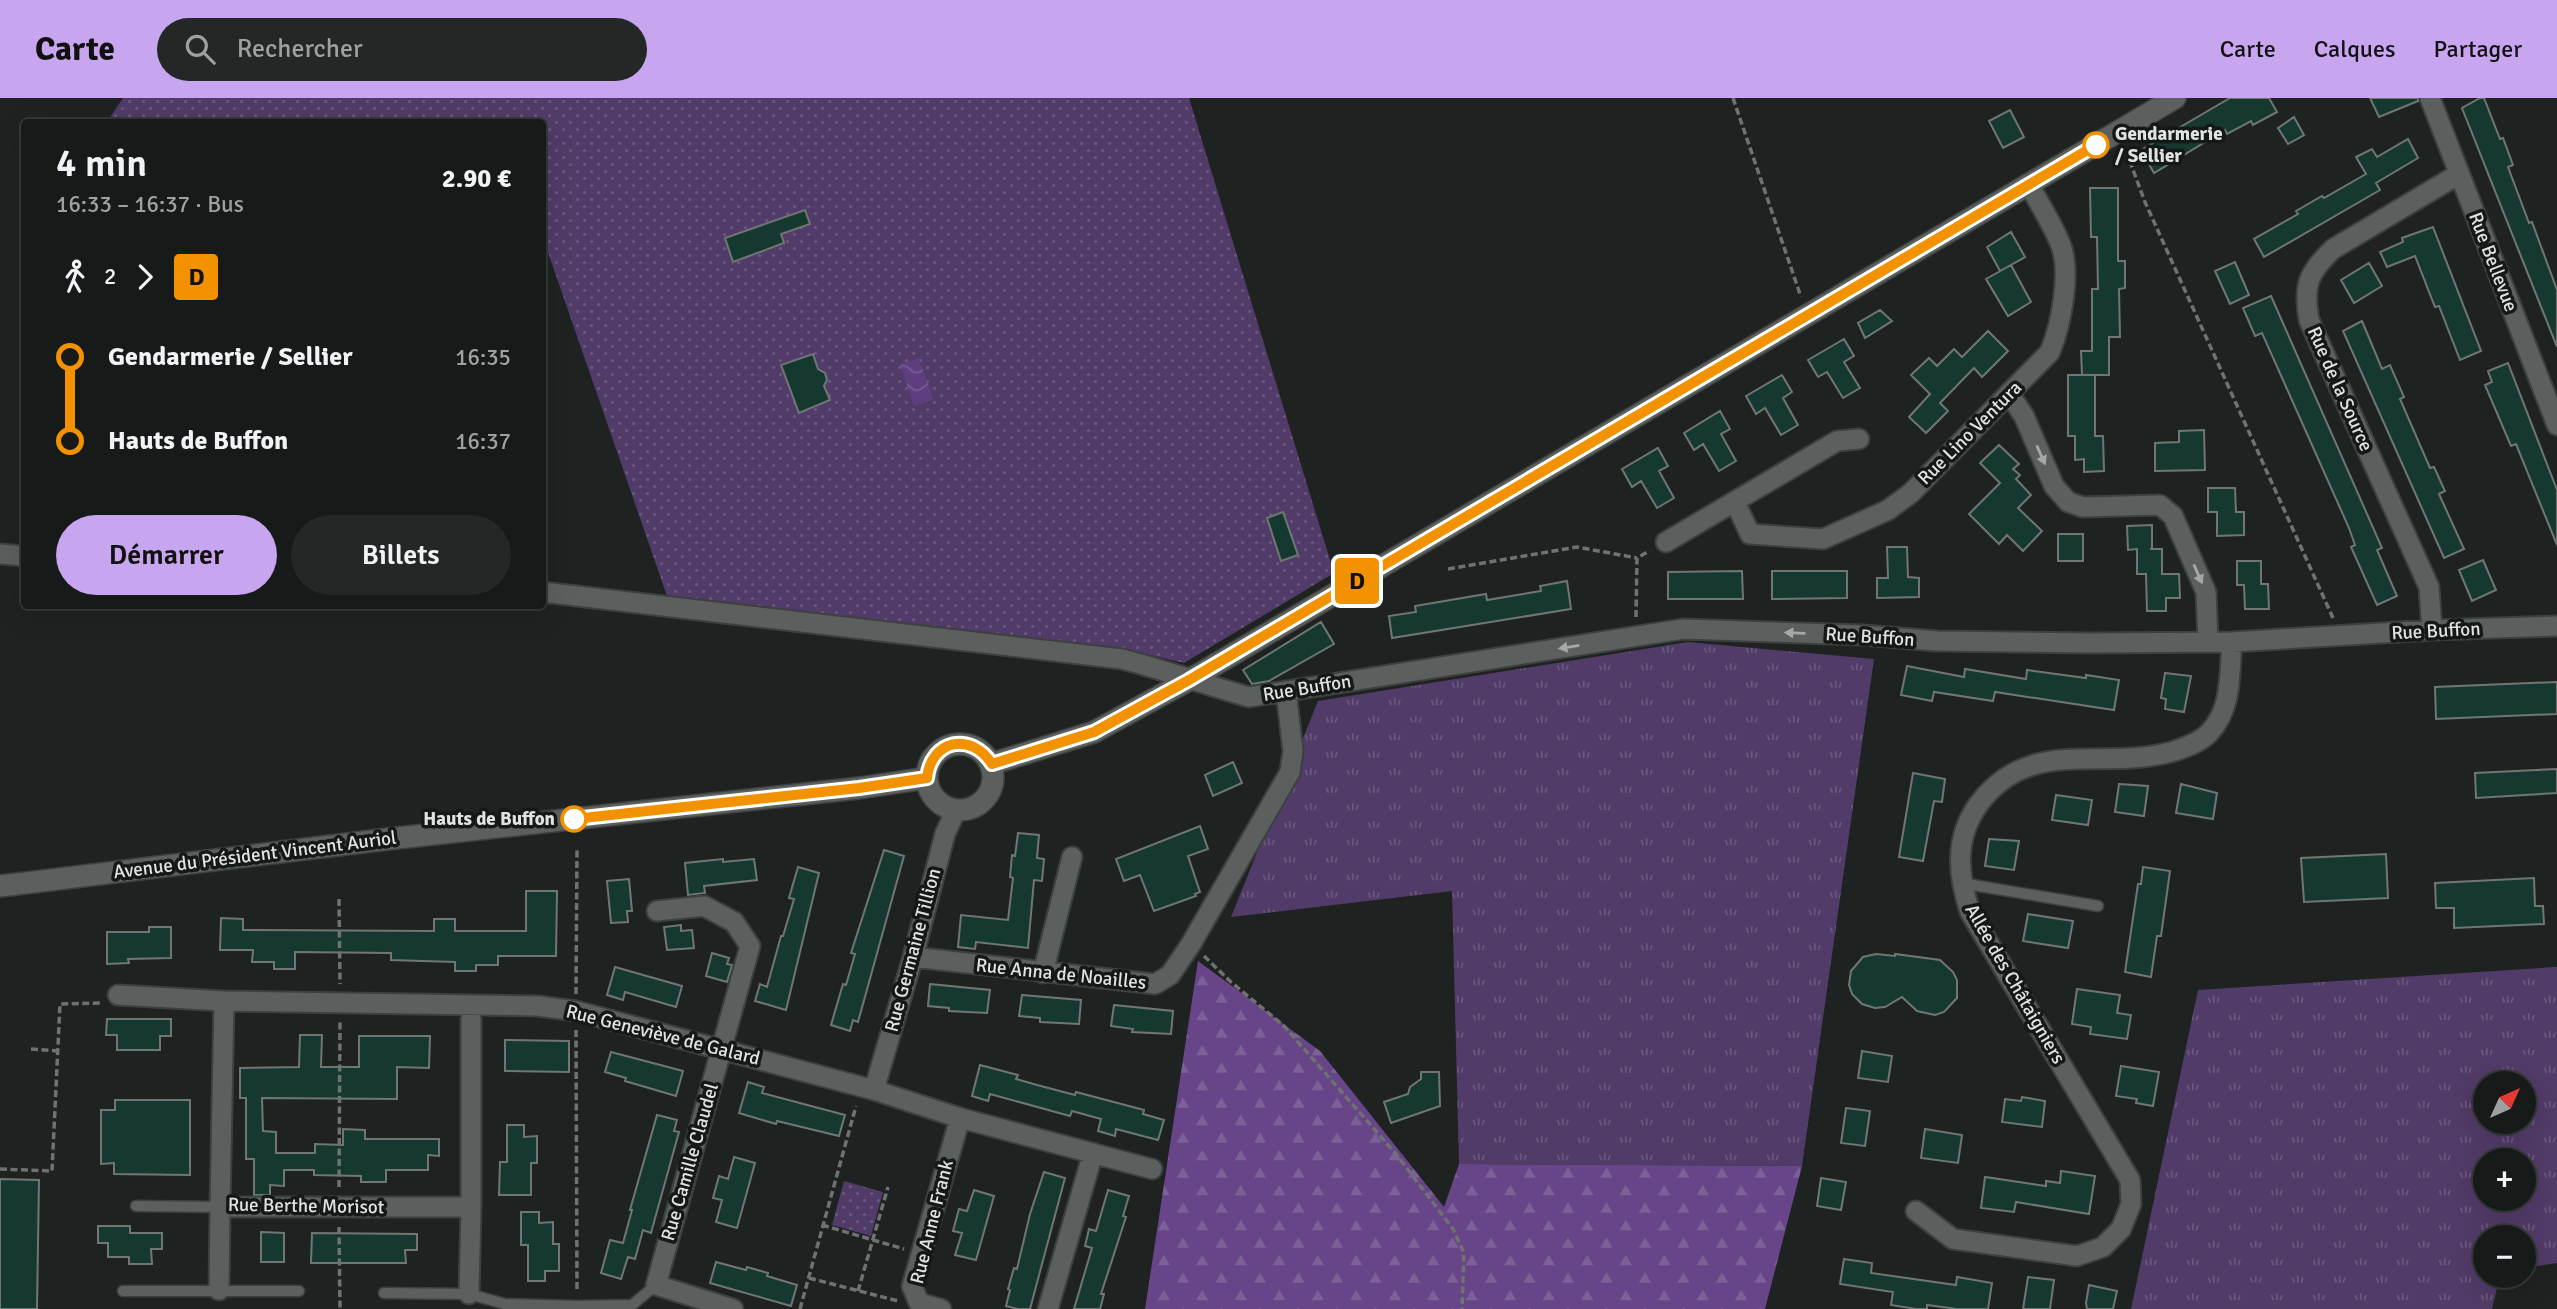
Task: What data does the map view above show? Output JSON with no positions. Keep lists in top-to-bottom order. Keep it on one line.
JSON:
{"streets":{"main road":["Avenue du Président Vincent Auriol"],"street":["Rue Bellevue","Rue de la Source","Rue Lino Ventura","Rue Buffon","Rue Germaine Tillion","Rue Anna de Noailles","Allée des Châtaigniers","Rue Geneviève de Galard","Rue Camille Claudel","Rue Berthe Morisot","Rue Anne Frank"]},"crossings":[["Rue Bellevue","Rue de la Source"],["Rue de la Source","Rue Buffon"],["Rue Buffon","Allée des Châtaigniers"],["Avenue du Président Vincent Auriol","Rue Germaine Tillion"],["Rue Germaine Tillion","Rue Anna de Noailles"],["Rue Germaine Tillion","Rue Geneviève de Galard"],["Rue Geneviève de Galard","Rue Camille Claudel"],["Rue Geneviève de Galard","Rue Berthe Morisot"],["Rue Geneviève de Galard","Rue Anne Frank"]],"one_way":["Rue Buffon"],"places":["Gendarmerie / Sellier","Hauts de Buffon"],"lines":["bus line D"],"north":"top right","page":{"header":"Carte","search":"Rechercher","nav":["Carte","Calques","Partager"],"on_map":"D","heading":["4 min","16:33 – 16:37 · Bus","2.90 €"],"legs":["2","D"],"list":[{"name":"Gendarmerie / Sellier","value":"16:35"},{"name":"Hauts de Buffon","value":"16:37"}],"buttons":["Démarrer","Billets"],"map_buttons":["+","−"]}}
